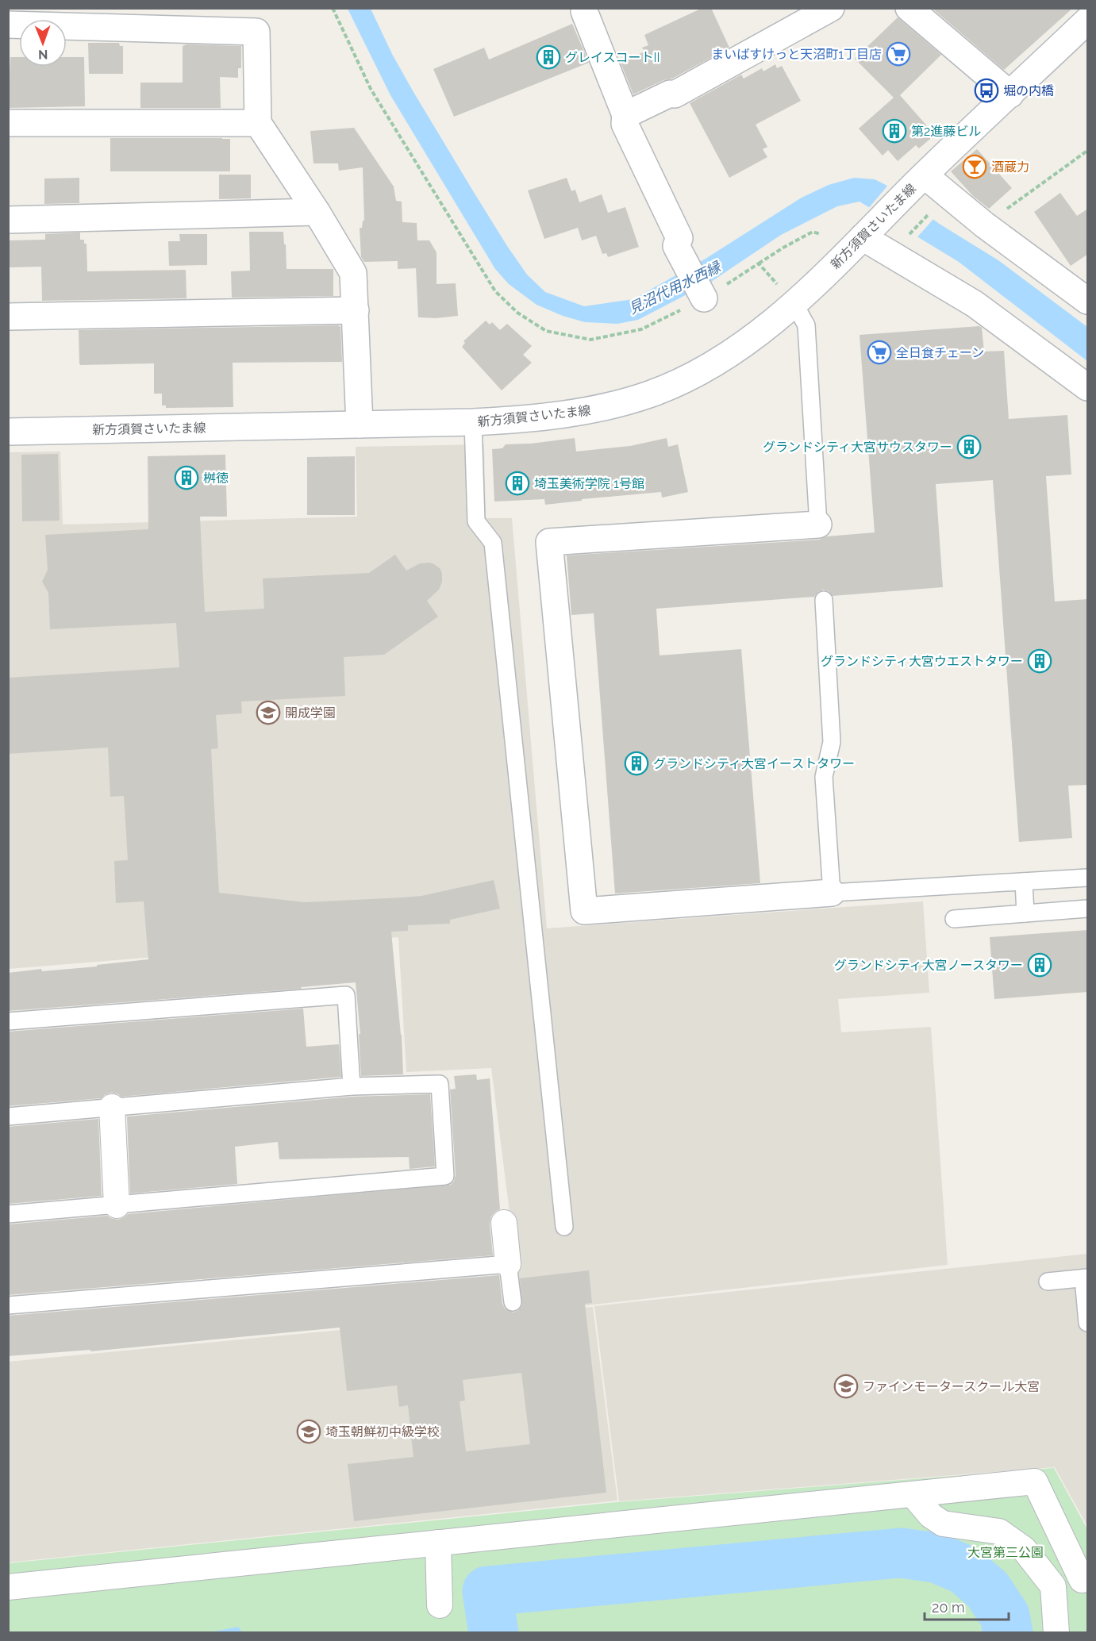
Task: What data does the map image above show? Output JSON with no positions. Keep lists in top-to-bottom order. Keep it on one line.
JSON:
{"streets":{"street":["新方須賀さいたま線"]},"water":["見沼代用水西縁"],"parks":["大宮第三公園"],"places":{"supermarket":["まいばすけっと天沼町1丁目店","全日食チェーン"],"building":["グレイスコートII","第2進藤ビル","グランドシティ大宮サウスタワー","桝徳","埼玉美術学院 1号館","グランドシティ大宮ウエストタワー","グランドシティ大宮イーストタワー","グランドシティ大宮ノースタワー"],"bus stop":["堀の内橋"],"bar":["酒蔵力"],"school or university":["開成学園","ファインモータースクール大宮","埼玉朝鮮初中級学校"]},"scale_bar":"20 m","north":"bottom"}
